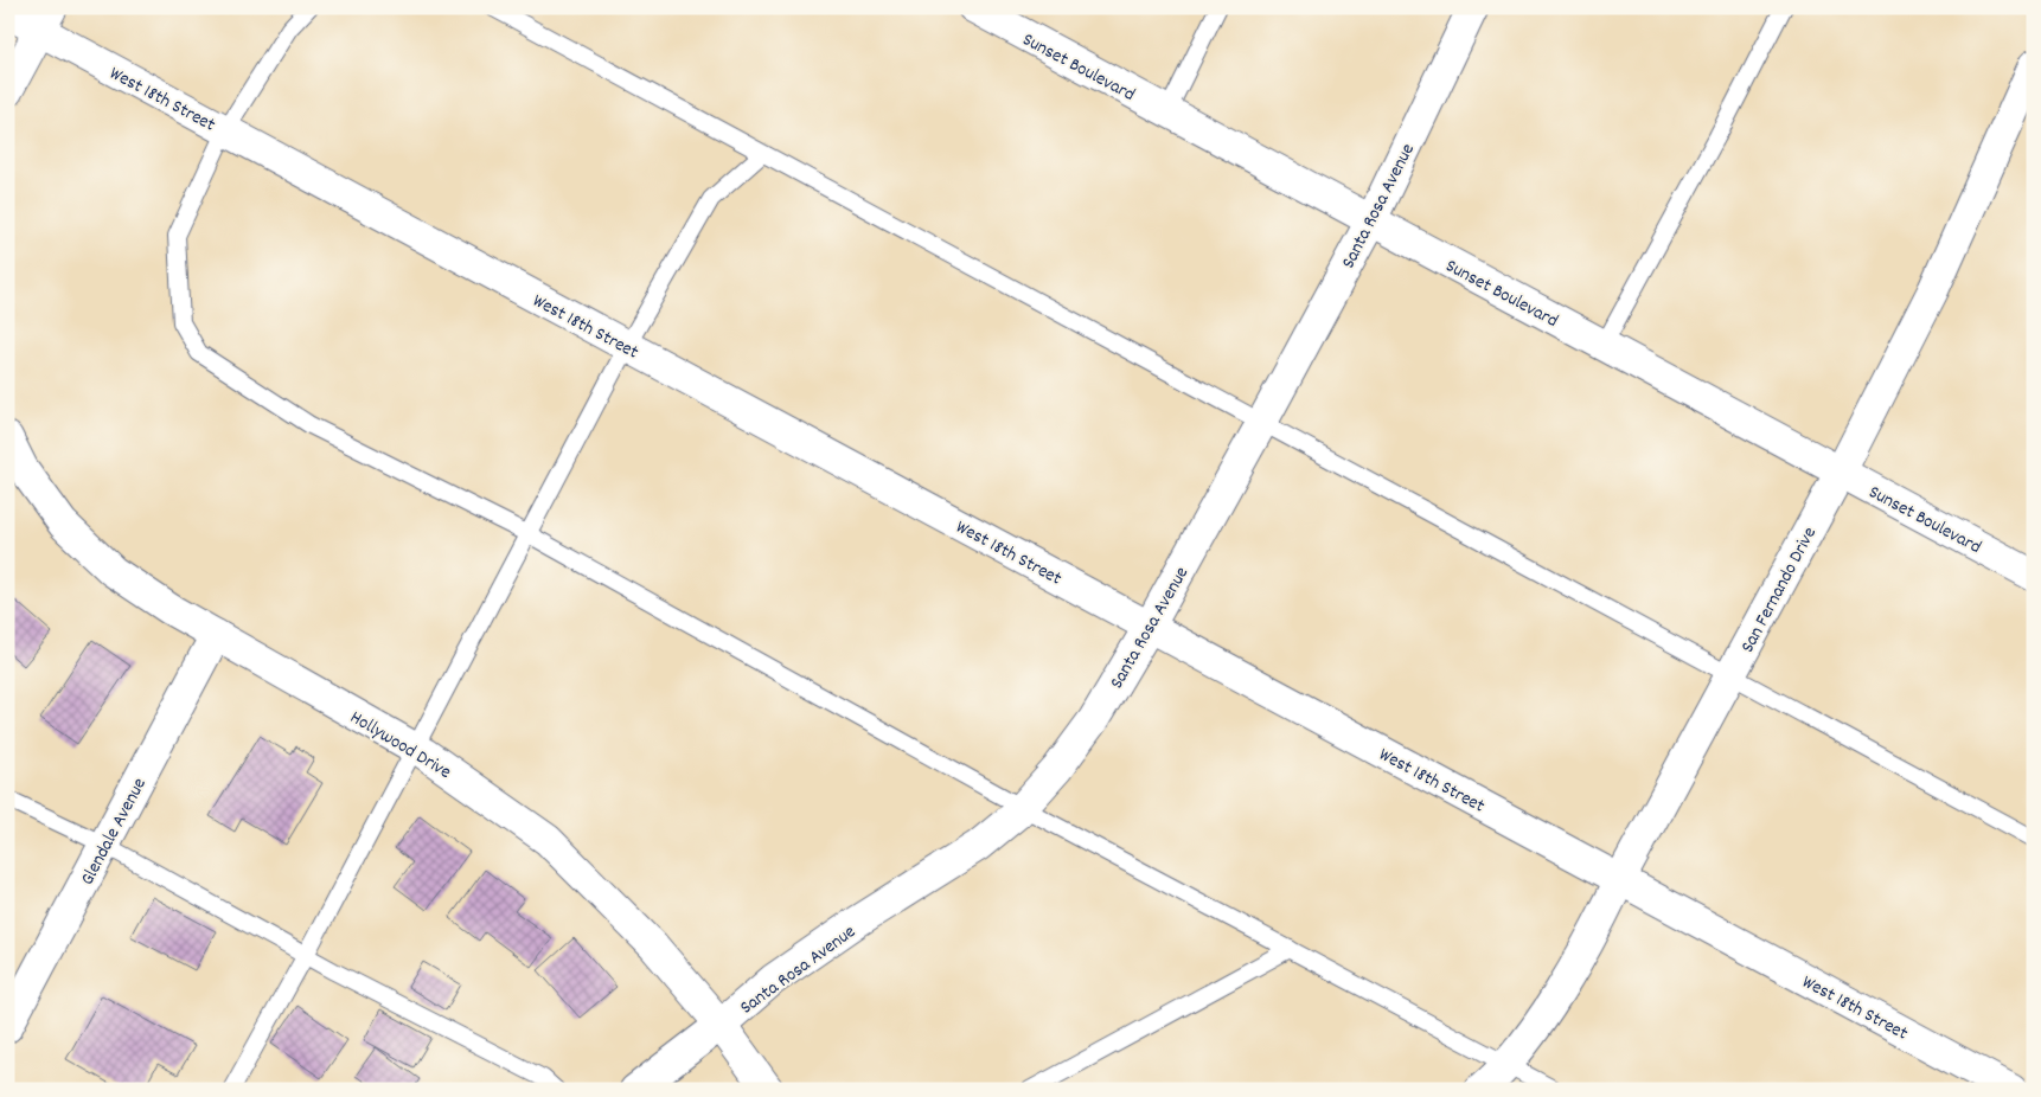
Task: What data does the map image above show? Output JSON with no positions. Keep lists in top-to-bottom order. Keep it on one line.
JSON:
{"streets":{"street":["Sunset Boulevard","West 18th Street","Santa Rosa Avenue","San Fernando Drive","Hollywood Drive","Glendale Avenue"]},"crossings":[["Sunset Boulevard","Santa Rosa Avenue"],["Sunset Boulevard","San Fernando Drive"],["West 18th Street","Santa Rosa Avenue"],["West 18th Street","San Fernando Drive"],["Santa Rosa Avenue","Hollywood Drive"],["Hollywood Drive","Glendale Avenue"]]}
